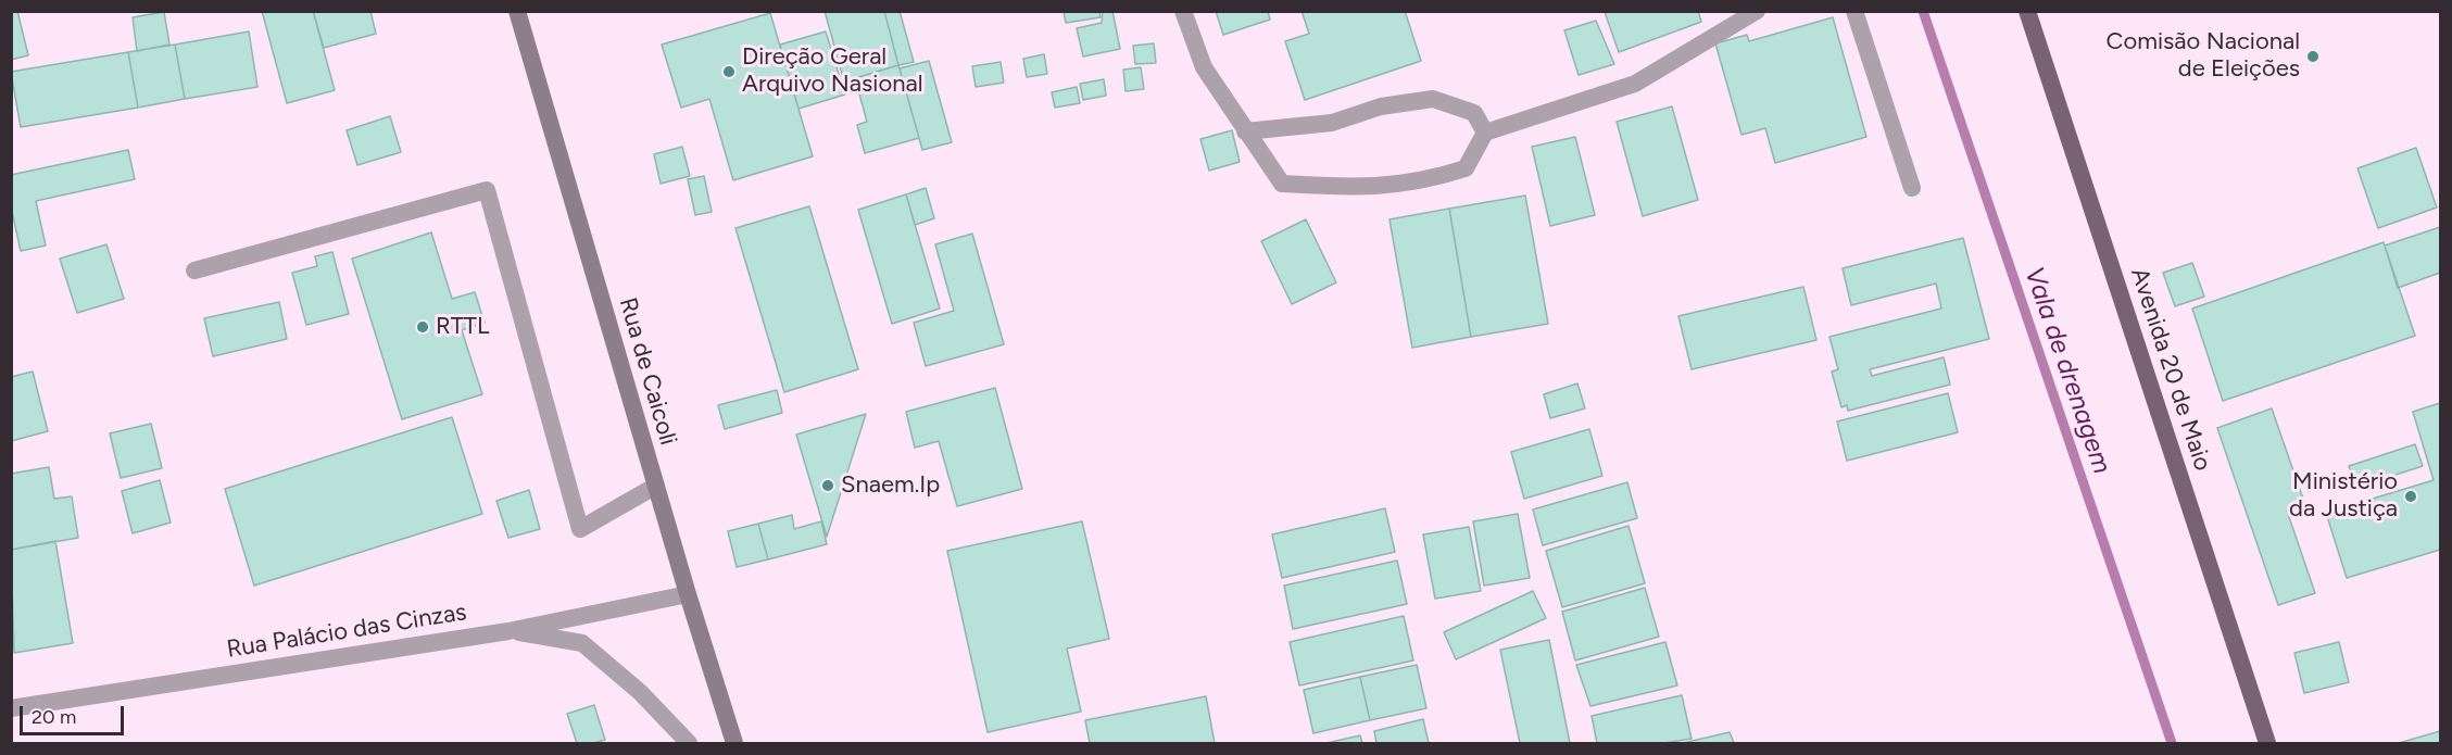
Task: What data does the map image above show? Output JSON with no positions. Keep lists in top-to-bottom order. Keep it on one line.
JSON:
{"streets":{"main road":["Avenida 20 de Maio","Rua de Caicoli"],"street":["Rua Palácio das Cinzas"]},"crossings":[["Rua de Caicoli","Rua Palácio das Cinzas"]],"water":["Vala de drenagem"],"places":["Comisão Nacional de Eleições","Direção Geral Arquivo Nasional","RTTL","Snaem.Ip","Ministério da Justiça"],"scale_bar":"20 m"}
